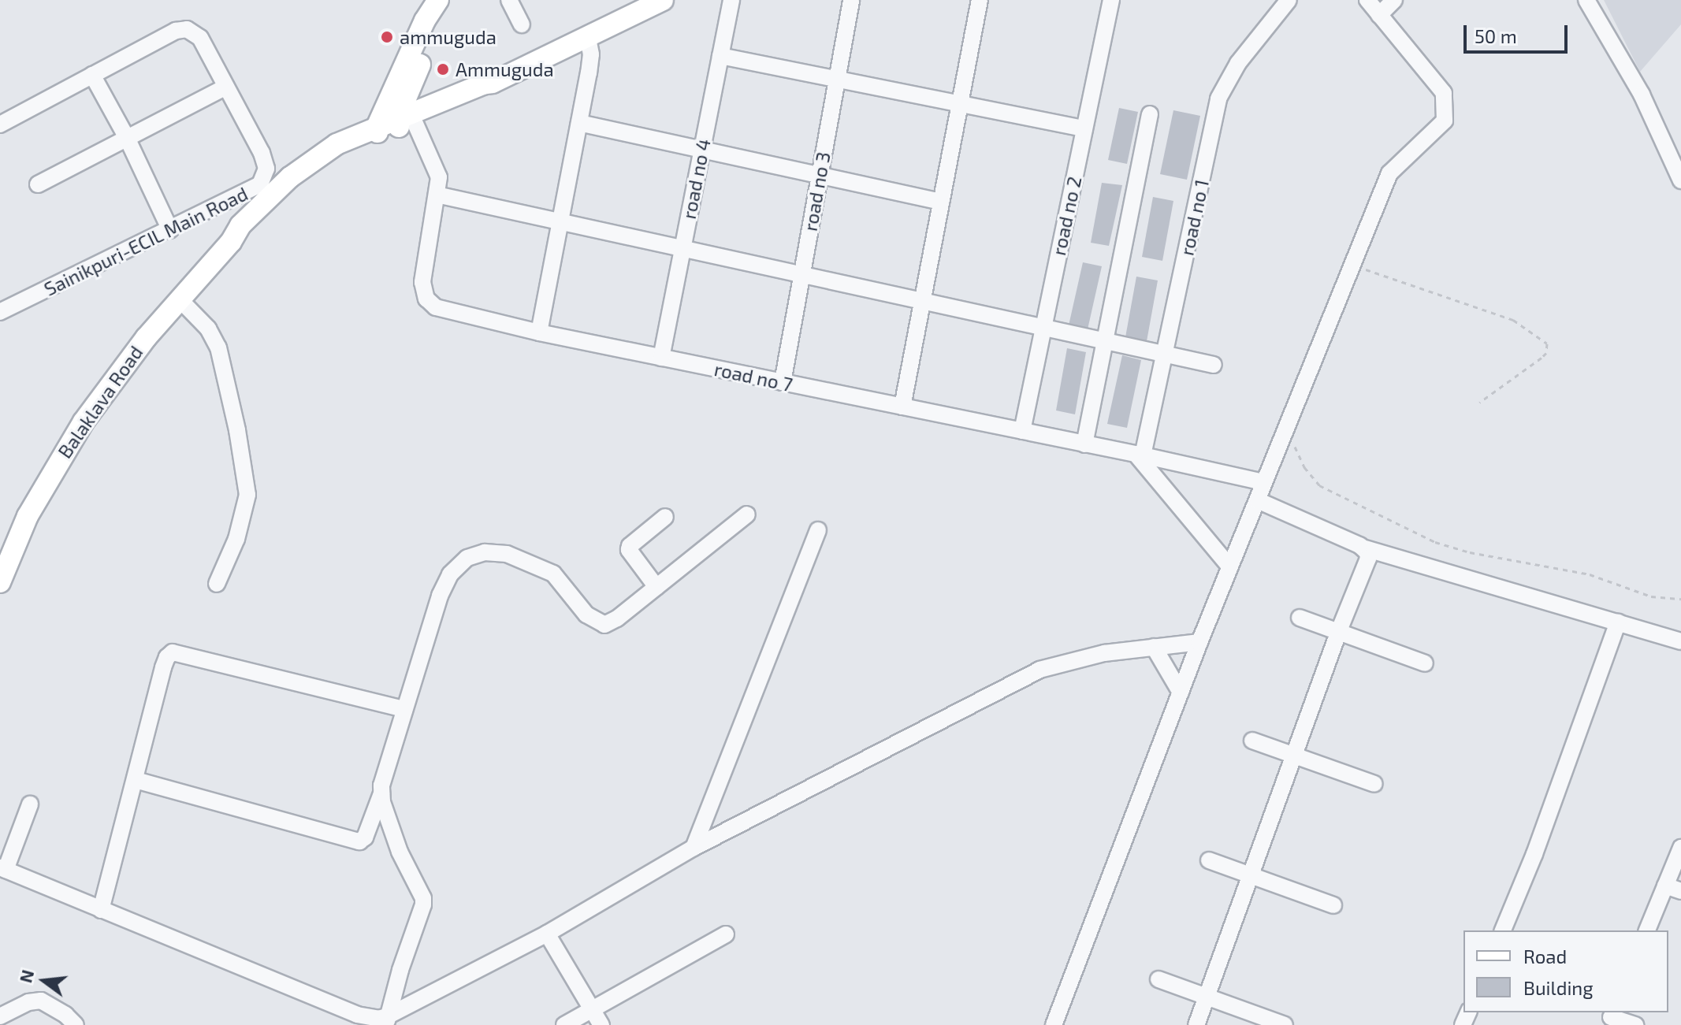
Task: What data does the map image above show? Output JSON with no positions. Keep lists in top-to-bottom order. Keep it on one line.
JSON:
{"streets":{"main road":["Sainikpuri-ECIL Main Road","Balaklava Road"],"street":["road no 4","road no 3","road no 2","road no 1","road no 7"]},"crossings":[["road no 4","road no 7"],["road no 3","road no 7"],["road no 2","road no 7"],["road no 1","road no 7"],["Sainikpuri-ECIL Main Road","road no 7"],["Sainikpuri-ECIL Main Road","Balaklava Road"]],"places":["ammuguda","Ammuguda"],"legend":["Road","Building"],"scale_bar":"50 m","north":"left"}
